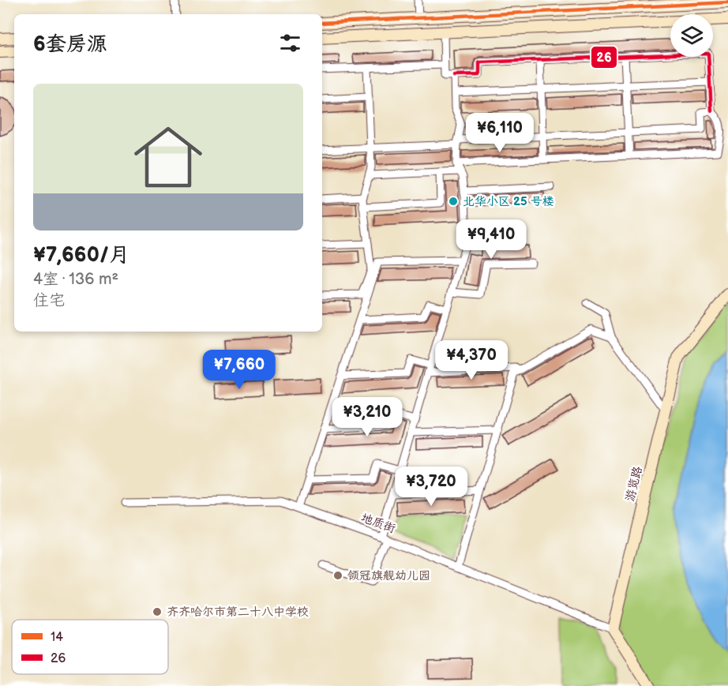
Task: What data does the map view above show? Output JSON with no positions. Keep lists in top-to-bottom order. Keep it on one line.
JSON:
{"streets":{"main road":["游览路"],"street":["地质街"]},"crossings":[["游览路","地质街"]],"places":["北华小区 25 号楼","领冠旗舰幼儿园","齐齐哈尔市第二十八中学校"],"lines":["transit line 14","transit line 26"],"legend":["14","26"],"page":{"heading":"6套房源","list":[{"name":"¥7,660/月","note":"4室 · 136 m² · 住宅"}],"price":["¥6,110","¥9,410","¥4,370","¥7,660","¥3,210","¥3,720"]}}
